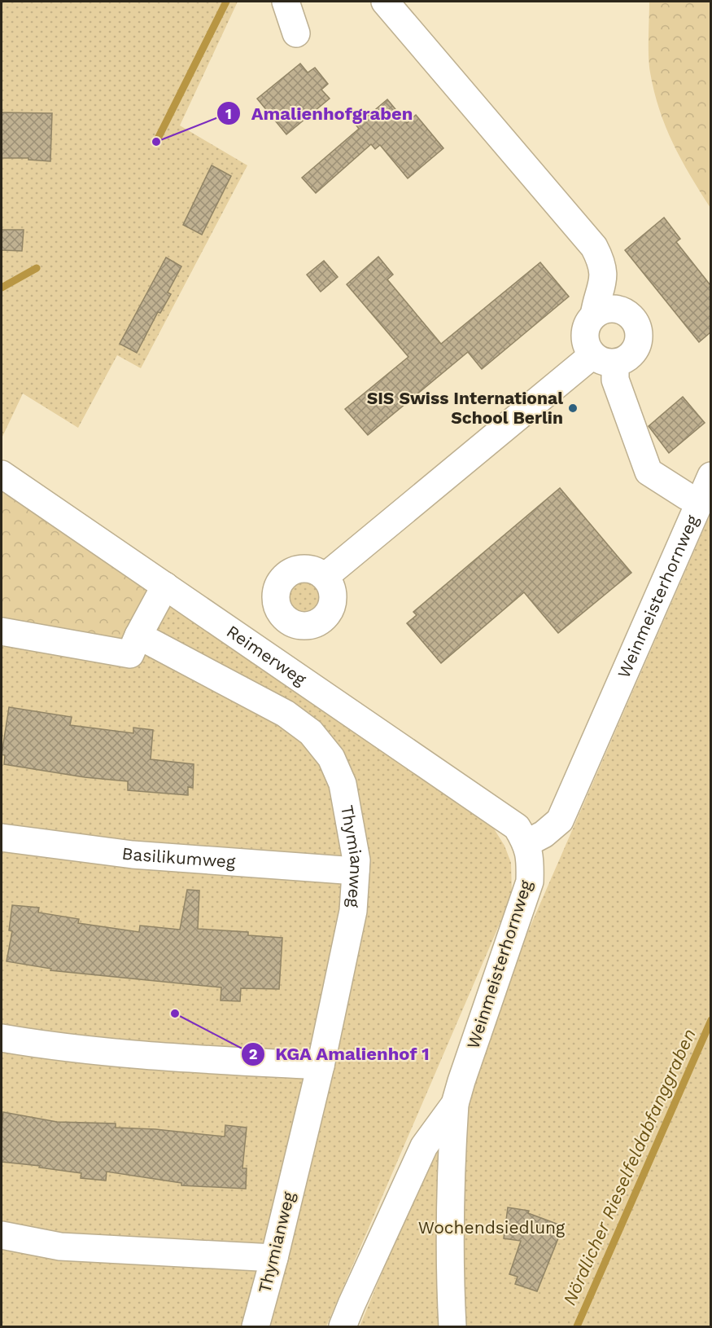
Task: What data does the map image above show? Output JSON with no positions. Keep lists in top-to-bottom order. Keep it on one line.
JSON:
{"streets":{"street":["Weinmeisterhornweg","Reimerweg","Thymianweg","Basilikumweg"]},"crossings":[["Weinmeisterhornweg","Reimerweg"],["Thymianweg","Basilikumweg"]],"water":["Nördlicher Rieselfeldabfanggraben"],"parks":["Wochendsiedlung"],"places":["Amalienhofgraben","SIS Swiss International School Berlin","KGA Amalienhof 1"]}
